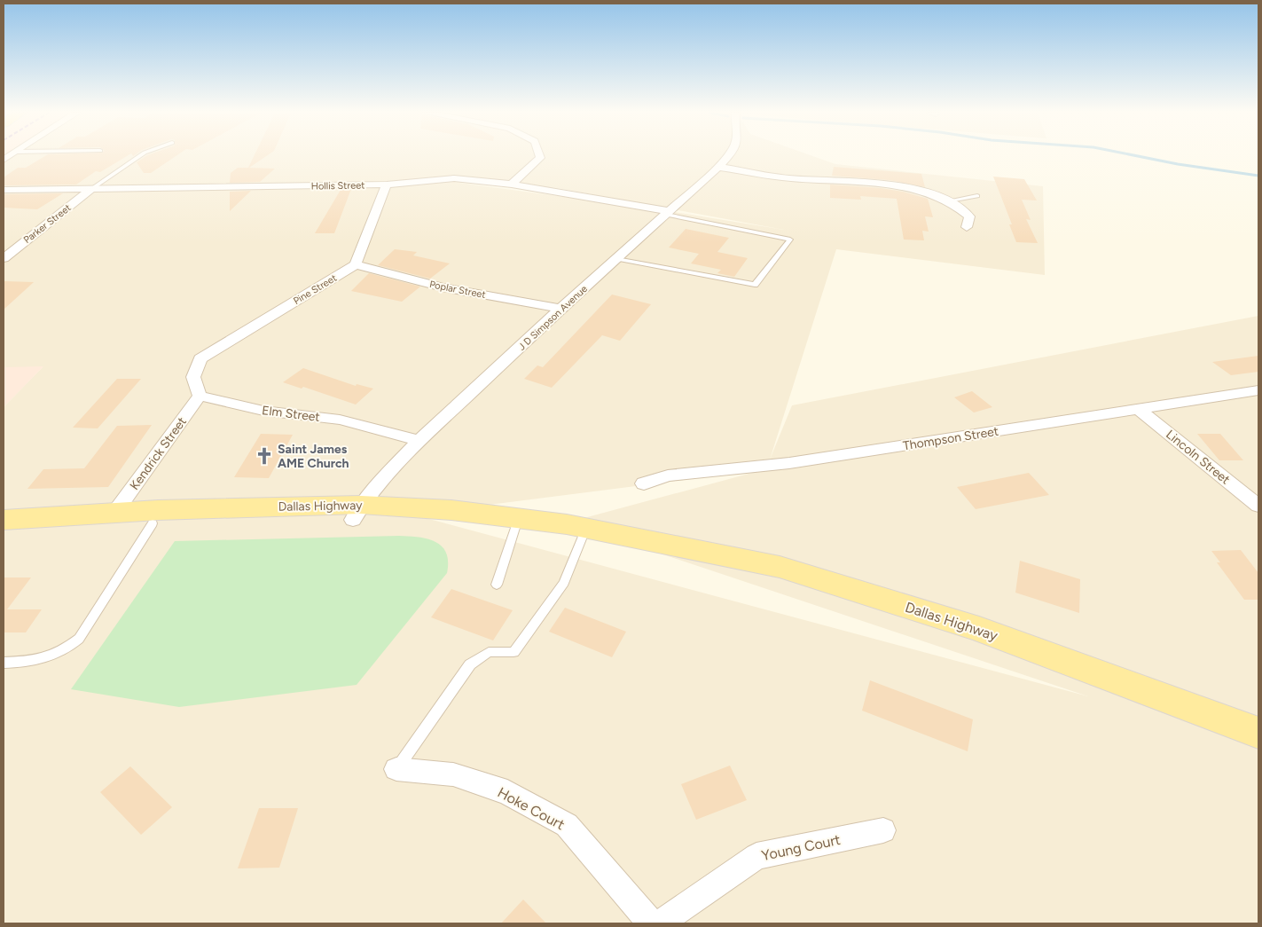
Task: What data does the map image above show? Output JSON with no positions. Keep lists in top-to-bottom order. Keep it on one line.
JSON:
{"streets":{"main road":["Dallas Highway"],"street":["Hollis Street","Parker Street","Pine Street","Poplar Street","J D Simpson Avenue","Elm Street","Thompson Street","Kendrick Street","Lincoln Street","Hoke Court","Young Court"]},"crossings":[["Hollis Street","Parker Street"],["Hollis Street","J D Simpson Avenue"],["Pine Street","Poplar Street"],["Pine Street","Elm Street"],["Pine Street","Kendrick Street"],["Poplar Street","J D Simpson Avenue"],["J D Simpson Avenue","Elm Street"],["J D Simpson Avenue","Dallas Highway"],["Elm Street","Kendrick Street"],["Thompson Street","Lincoln Street"],["Kendrick Street","Dallas Highway"]],"places":{"church":["Saint James AME Church"]}}
